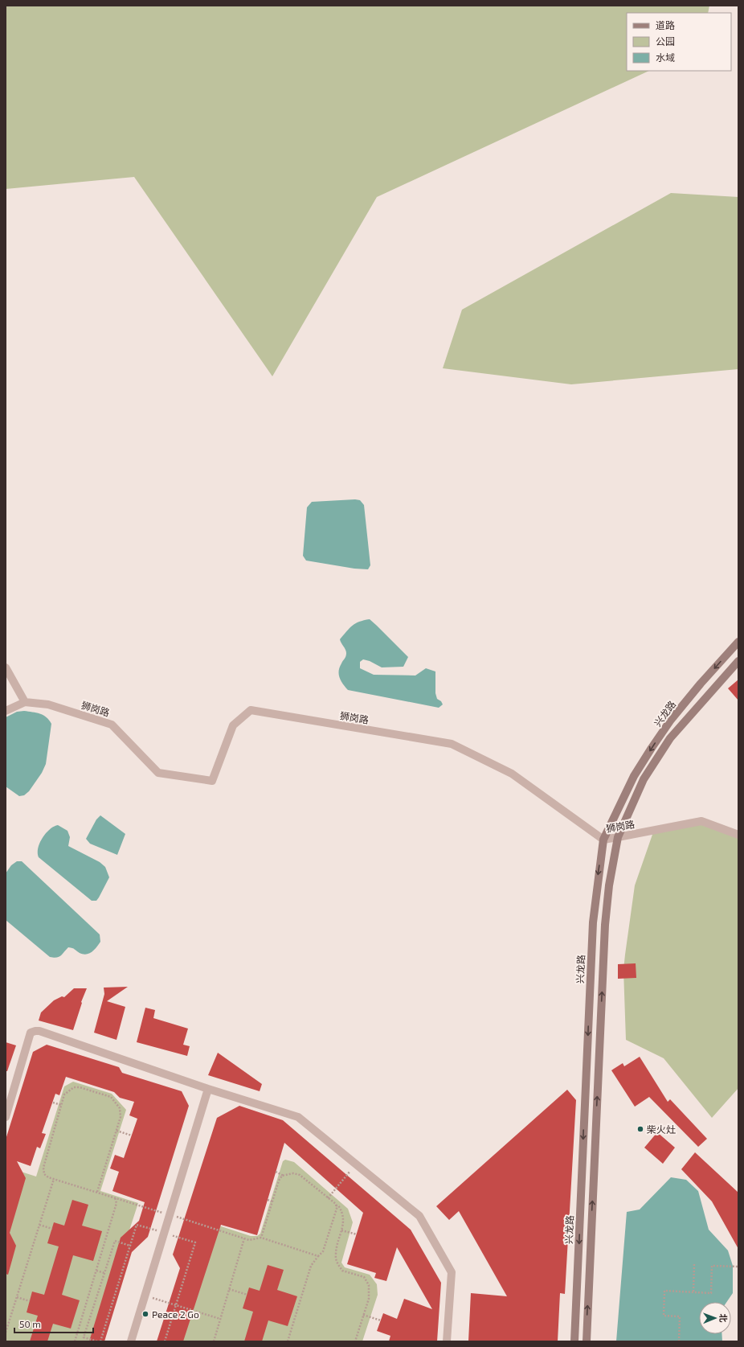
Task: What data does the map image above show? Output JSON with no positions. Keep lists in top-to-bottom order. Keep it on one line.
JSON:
{"streets":{"main road":["兴龙路"],"street":["狮岗路"]},"crossings":[["狮岗路","兴龙路"]],"places":["柴火灶","Peace 2 Go"],"legend":["道路","公园","水域"],"scale_bar":"50 m","north":"right"}
